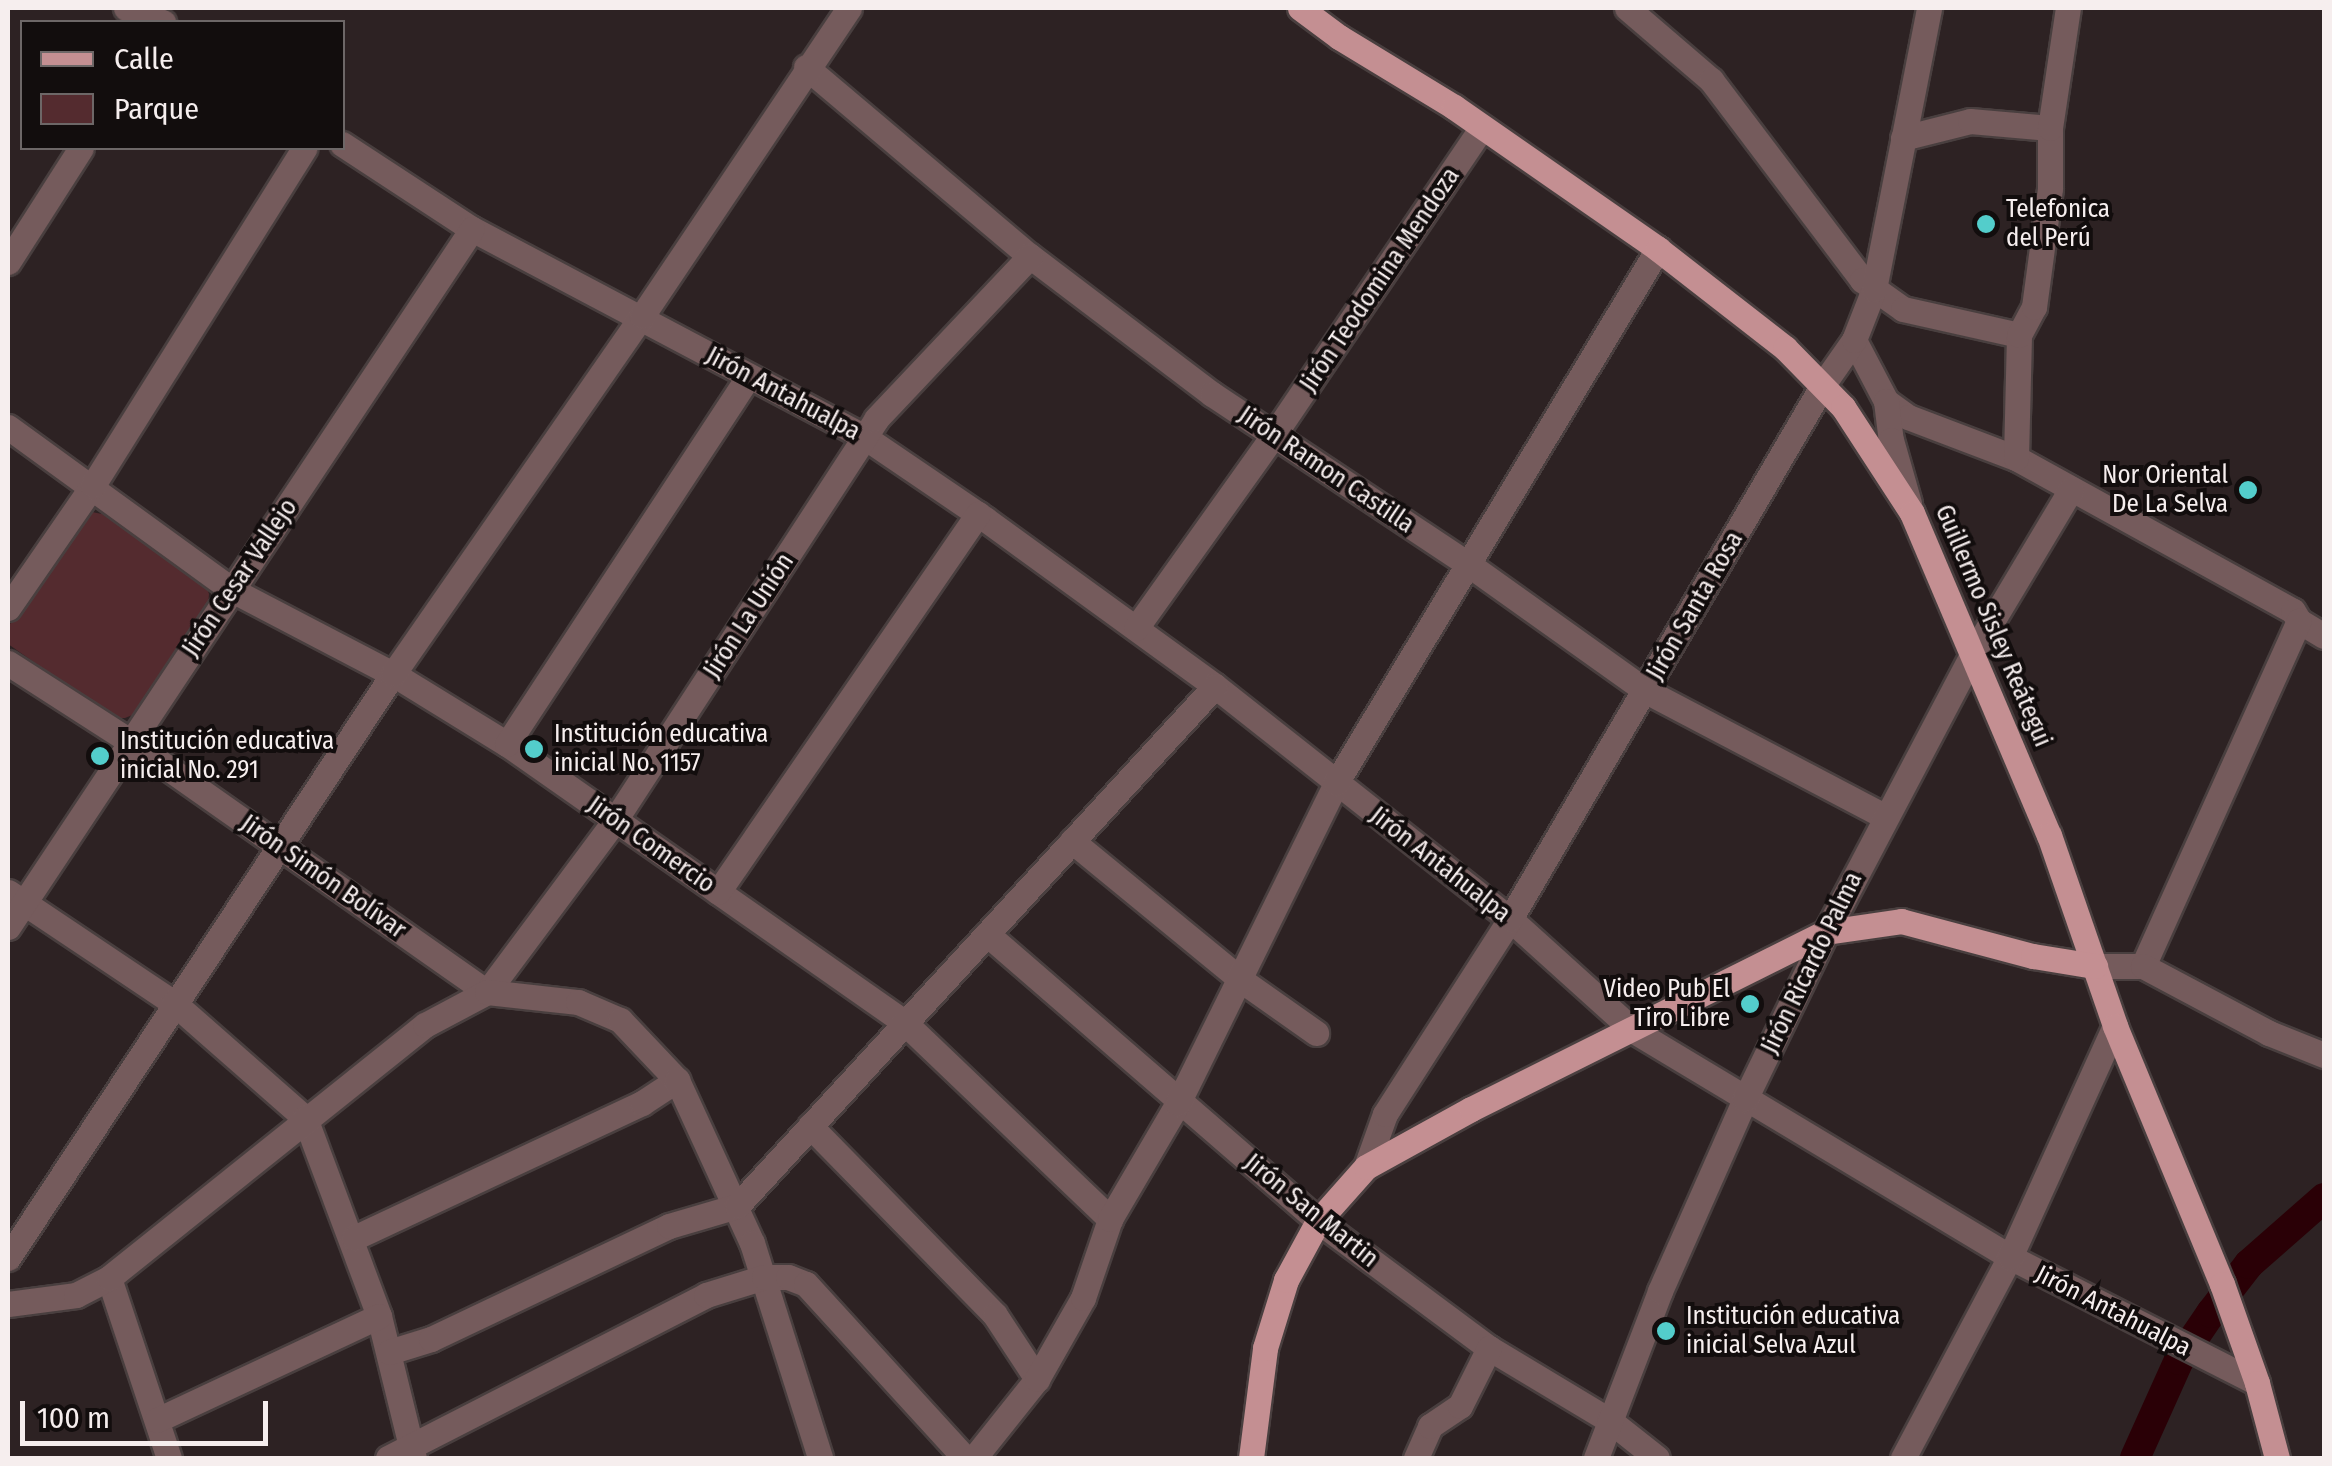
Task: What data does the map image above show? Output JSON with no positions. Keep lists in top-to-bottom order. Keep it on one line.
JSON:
{"streets":{"main road":["Guillermo Sisley Reátegui"],"street":["Jirón Teodomina Mendoza","Jirón Antahualpa","Jirón Ramon Castilla","Jirón Cesar Vallejo","Jirón Santa Rosa","Jirón La Unión","Jirón Comercio","Jirón Simón Bolívar","Jirón Ricardo Palma","Jirón San Martin"]},"crossings":[["Jirón Teodomina Mendoza","Jirón Antahualpa"],["Jirón Teodomina Mendoza","Jirón Ramon Castilla"],["Jirón Teodomina Mendoza","Guillermo Sisley Reátegui"],["Jirón Antahualpa","Jirón Cesar Vallejo"],["Jirón Antahualpa","Jirón Santa Rosa"],["Jirón Antahualpa","Jirón La Unión"],["Jirón Antahualpa","Guillermo Sisley Reátegui"],["Jirón Antahualpa","Jirón Ricardo Palma"],["Jirón Ramon Castilla","Jirón Santa Rosa"],["Jirón Ramon Castilla","Jirón La Unión"],["Jirón Ramon Castilla","Jirón Ricardo Palma"],["Jirón Cesar Vallejo","Jirón Comercio"],["Jirón Cesar Vallejo","Jirón Simón Bolívar"],["Jirón Santa Rosa","Guillermo Sisley Reátegui"],["Jirón La Unión","Jirón Comercio"],["Jirón La Unión","Jirón Simón Bolívar"],["Guillermo Sisley Reátegui","Jirón Ricardo Palma"],["Jirón Ricardo Palma","Jirón San Martin"]],"places":["Telefonica del Perú","Nor Oriental De La Selva","Institución educativa inicial No. 1157","Institución educativa inicial No. 291","Video Pub El Tiro Libre","Institución educativa inicial Selva Azul"],"legend":["Calle","Parque"],"scale_bar":"100 m"}
